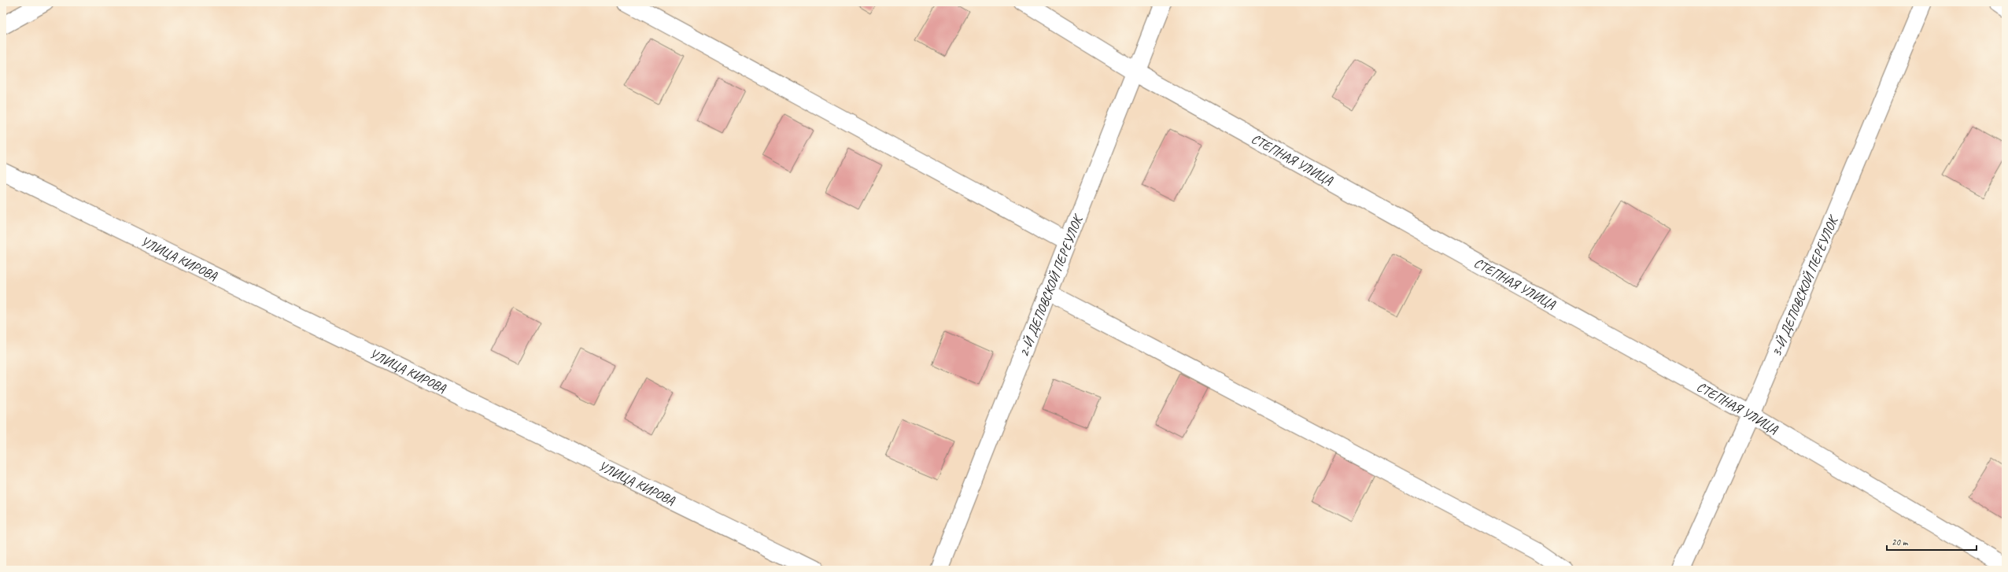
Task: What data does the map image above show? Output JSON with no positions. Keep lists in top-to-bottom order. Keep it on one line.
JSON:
{"streets":{"street":["СТЕПНАЯ УЛИЦА","УЛИЦА КИРОВА","2-Й ДЕПОВСКОЙ ПЕРЕУЛОК","3-Й ДЕПОВСКОЙ ПЕРЕУЛОК"]},"crossings":[["СТЕПНАЯ УЛИЦА","2-Й ДЕПОВСКОЙ ПЕРЕУЛОК"],["СТЕПНАЯ УЛИЦА","3-Й ДЕПОВСКОЙ ПЕРЕУЛОК"]],"scale_bar":"20 m"}
